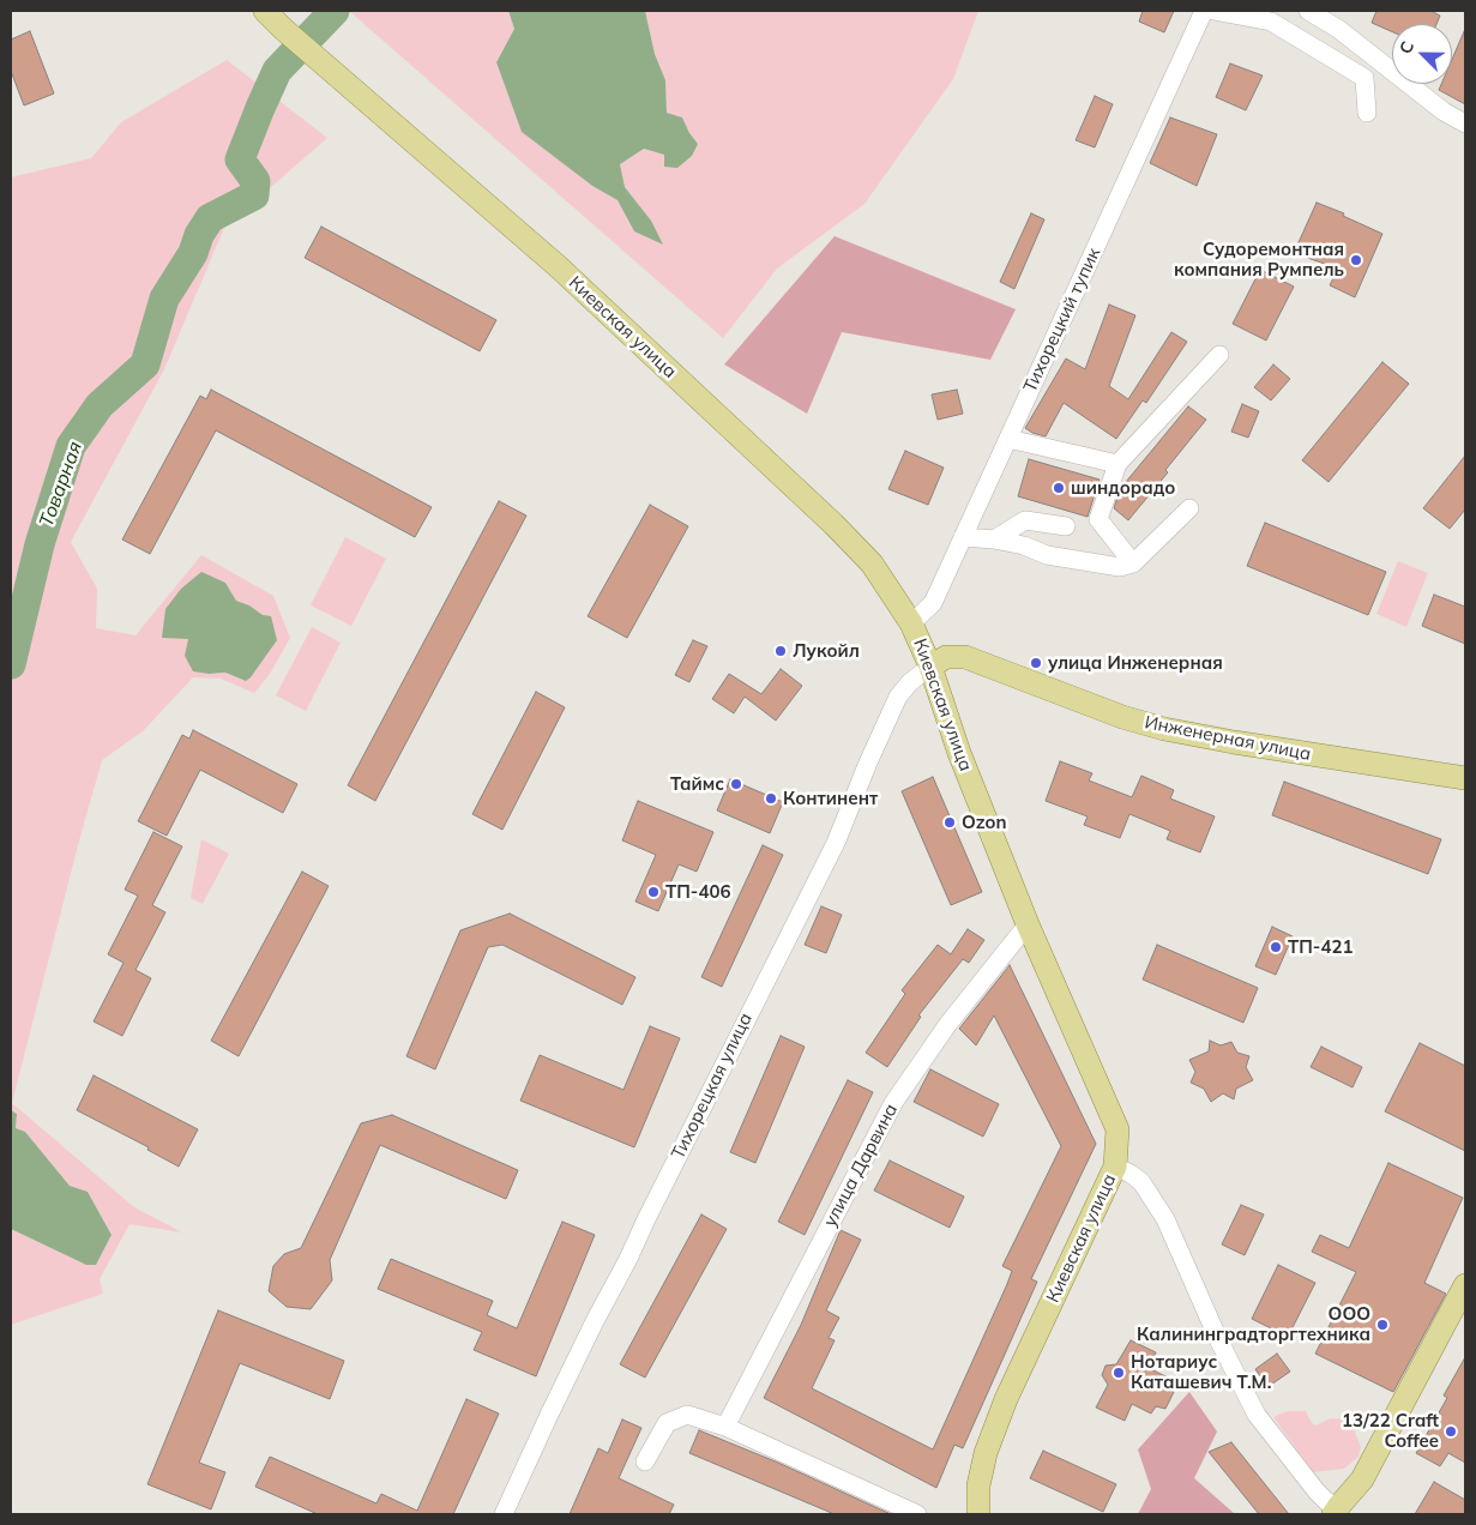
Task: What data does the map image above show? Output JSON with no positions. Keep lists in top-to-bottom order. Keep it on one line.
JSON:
{"streets":{"main road":["Киевская улица","Инженерная улица"],"street":["Тихорецкий тупик","Тихорецкая улица","улица Дарвина"]},"crossings":[["Тихорецкий тупик","Киевская улица"],["Киевская улица","Инженерная улица"],["Киевская улица","Тихорецкая улица"],["Киевская улица","улица Дарвина"],["Инженерная улица","Тихорецкая улица"]],"water":["Товарная"],"places":["Судоремонтная компания Румпель","шиндорадо","Лукойл","улица Инженерная","Таймс","Континент","Ozon","ТП-406","ТП-421","ООО Калининградторгтехника","Нотариус Каташевич Т.М.","13/22 Craft Coffee"],"north":"top left"}
